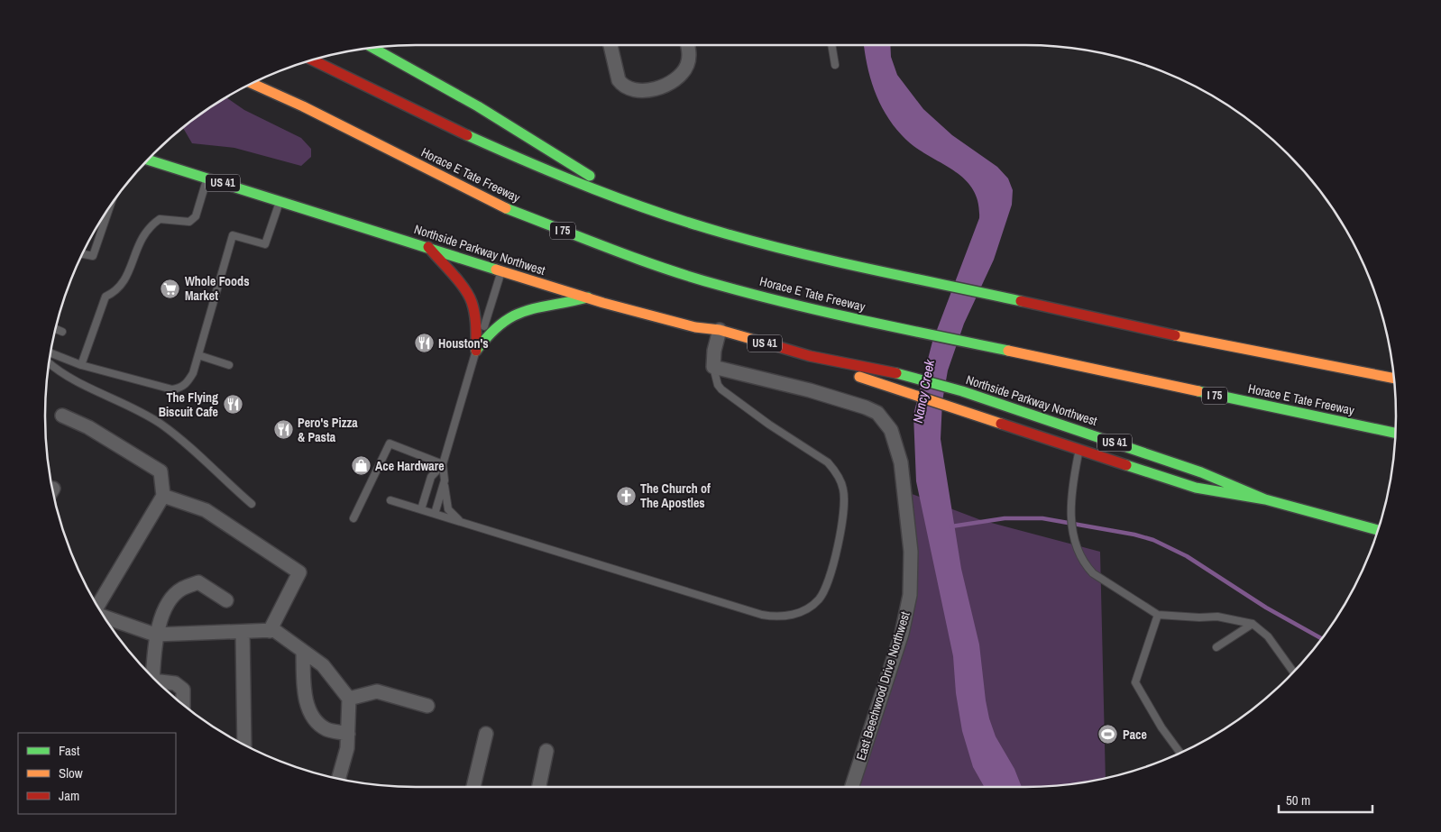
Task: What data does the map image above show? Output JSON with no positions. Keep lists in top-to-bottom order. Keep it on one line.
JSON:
{"streets":{"main road":["Horace E Tate Freeway","US 41","I 75","Northside Parkway Northwest"],"street":["East Beechwood Drive Northwest"]},"water":["Nancy Creek"],"places":{"supermarket":["Whole Foods Market"],"restaurant":["Houston's","The Flying Biscuit Cafe","Pero's Pizza & Pasta"],"shop":["Ace Hardware"],"church":["The Church of The Apostles"],"sports":["Pace"]},"legend":["Fast","Slow","Jam"],"scale_bar":"50 m"}
